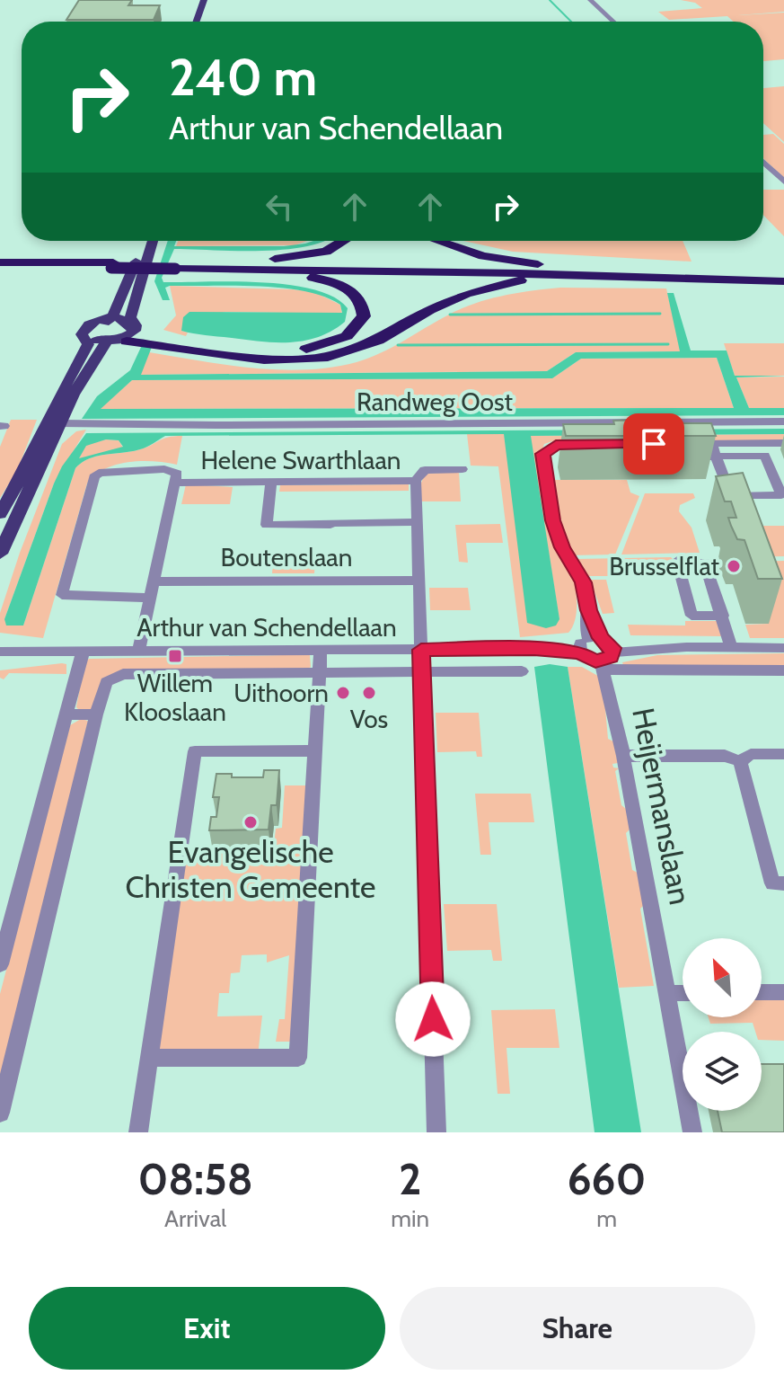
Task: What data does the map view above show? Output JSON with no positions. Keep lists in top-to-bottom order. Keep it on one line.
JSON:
{"streets":{"street":["Randweg Oost","Helene Swarthlaan","Boutenslaan","Arthur van Schendellaan","Heijermanslaan"]},"crossings":[["Arthur van Schendellaan","Heijermanslaan"]],"places":{"other":["Brusselflat","Uithoorn","Vos","Evangelische Christen Gemeente"],"transit":["Willem Klooslaan"]},"north":"top left","page":{"turn":["240 m","Arthur van Schendellaan"],"eta":["08:58","Arrival","2","min","660","m"],"buttons":["Exit","Share"]}}
